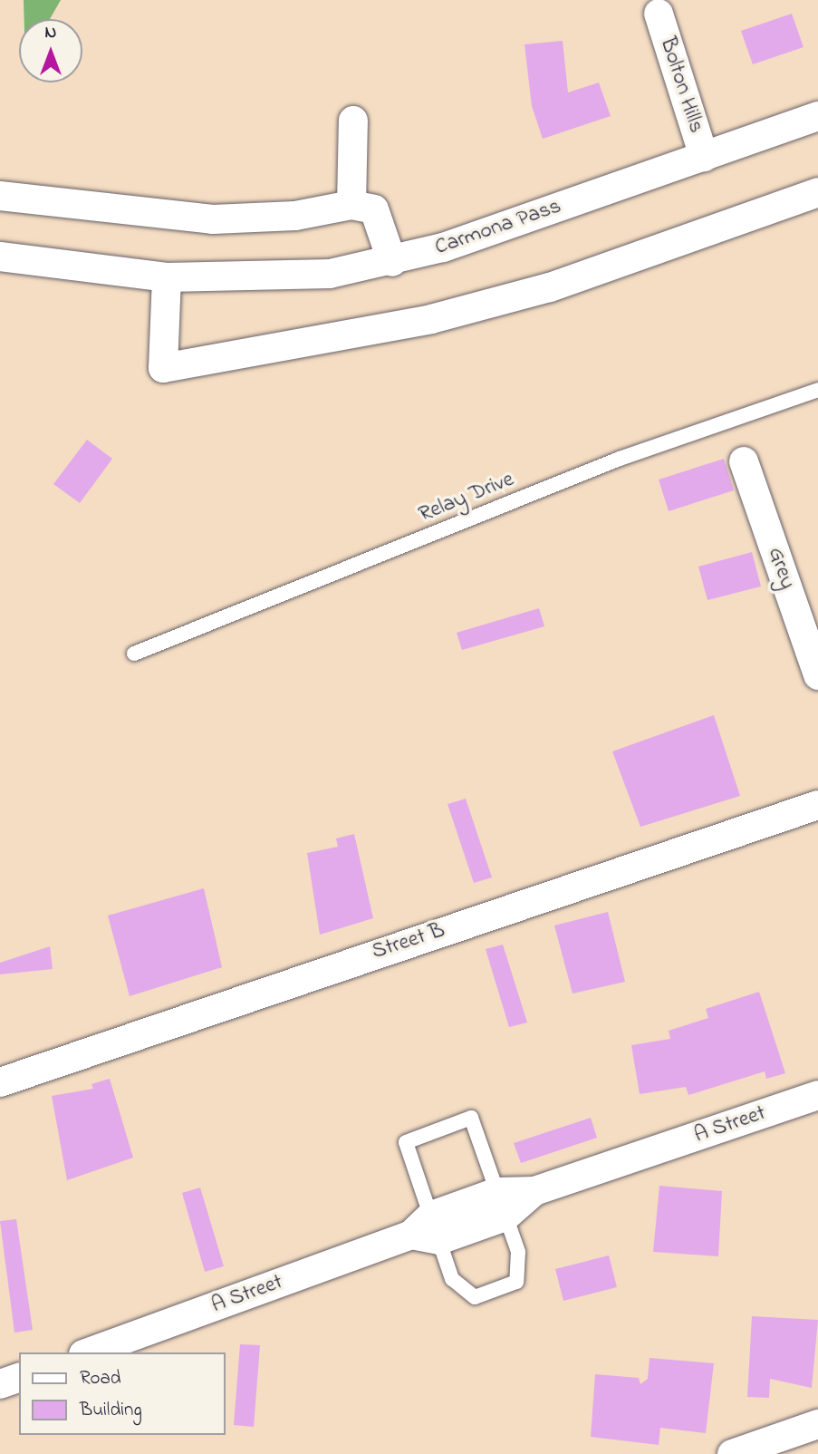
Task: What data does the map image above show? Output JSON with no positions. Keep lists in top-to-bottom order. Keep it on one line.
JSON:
{"streets":{"street":["Bolton Hills","Carmona Pass","Grey","Street B","A Street"],"lane":["Relay Drive"]},"crossings":[["Bolton Hills","Carmona Pass"]],"legend":["Road","Building"],"north":"top"}
